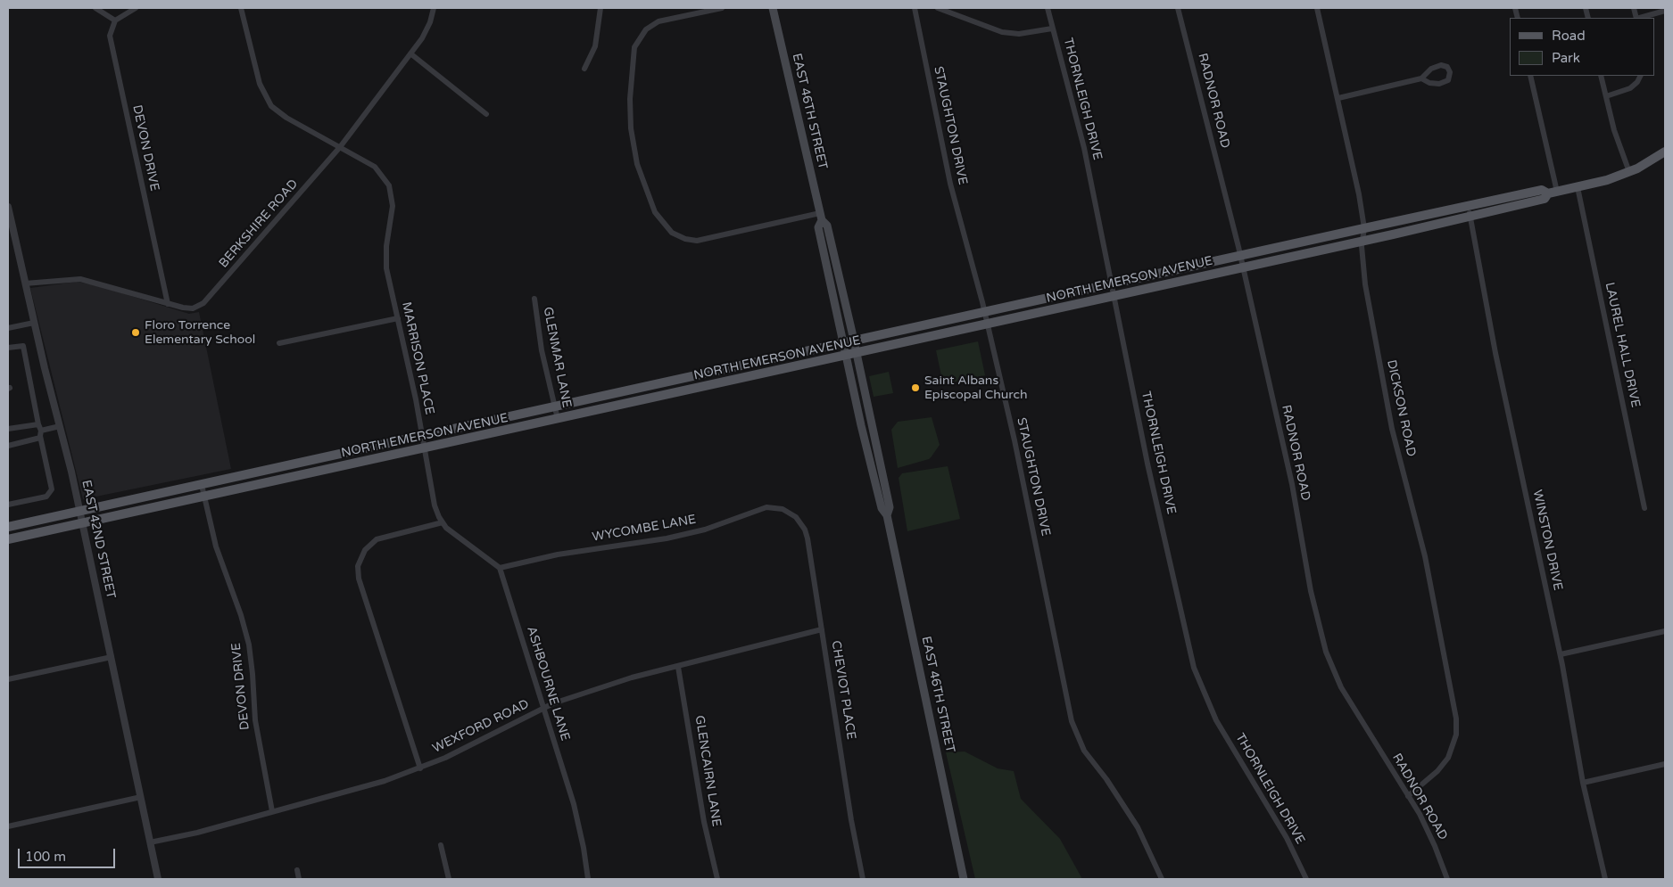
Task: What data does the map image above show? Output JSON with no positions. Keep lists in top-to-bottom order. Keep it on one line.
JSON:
{"streets":{"main road":["EAST 46TH STREET","NORTH EMERSON AVENUE"],"street":["THORNLEIGH DRIVE","RADNOR ROAD","STAUGHTON DRIVE","DEVON DRIVE","BERKSHIRE ROAD","LAUREL HALL DRIVE","GLENMAR LANE","MARRISON PLACE","DICKSON ROAD","WYCOMBE LANE","EAST 42ND STREET","WINSTON DRIVE","ASHBOURNE LANE","CHEVIOT PLACE","WEXFORD ROAD","GLENCAIRN LANE"]},"crossings":[["THORNLEIGH DRIVE","NORTH EMERSON AVENUE"],["RADNOR ROAD","NORTH EMERSON AVENUE"],["RADNOR ROAD","DICKSON ROAD"],["EAST 46TH STREET","NORTH EMERSON AVENUE"],["STAUGHTON DRIVE","NORTH EMERSON AVENUE"],["DEVON DRIVE","BERKSHIRE ROAD"],["DEVON DRIVE","NORTH EMERSON AVENUE"],["DEVON DRIVE","WEXFORD ROAD"],["BERKSHIRE ROAD","MARRISON PLACE"],["BERKSHIRE ROAD","EAST 42ND STREET"],["NORTH EMERSON AVENUE","LAUREL HALL DRIVE"],["NORTH EMERSON AVENUE","GLENMAR LANE"],["NORTH EMERSON AVENUE","MARRISON PLACE"],["NORTH EMERSON AVENUE","DICKSON ROAD"],["NORTH EMERSON AVENUE","EAST 42ND STREET"],["NORTH EMERSON AVENUE","WINSTON DRIVE"],["WYCOMBE LANE","ASHBOURNE LANE"],["WYCOMBE LANE","CHEVIOT PLACE"],["EAST 42ND STREET","WEXFORD ROAD"],["ASHBOURNE LANE","WEXFORD ROAD"],["CHEVIOT PLACE","WEXFORD ROAD"],["WEXFORD ROAD","GLENCAIRN LANE"]],"places":["Floro Torrence Elementary School","Saint Albans Episcopal Church"],"legend":["Road","Park"],"scale_bar":"100 m"}
